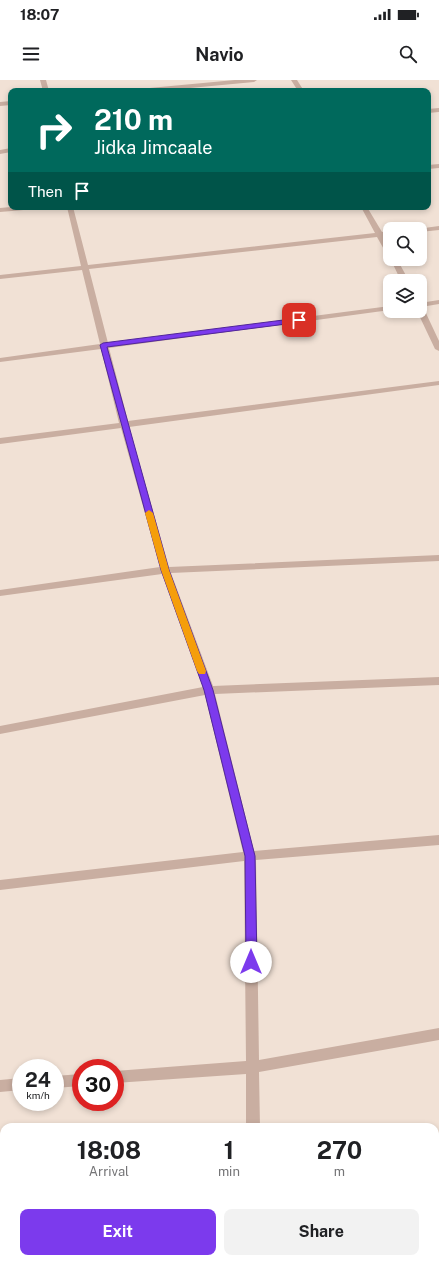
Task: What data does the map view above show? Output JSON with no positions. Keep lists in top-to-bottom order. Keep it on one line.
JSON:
{"page":{"status":"18:07","header":"Navio","turn":["210 m","Jidka Jimcaale"],"then":"Then","speed":"24 km/h","limit":"30","eta":["18:08","Arrival","1","min","270","m"],"buttons":["Exit","Share"]}}
